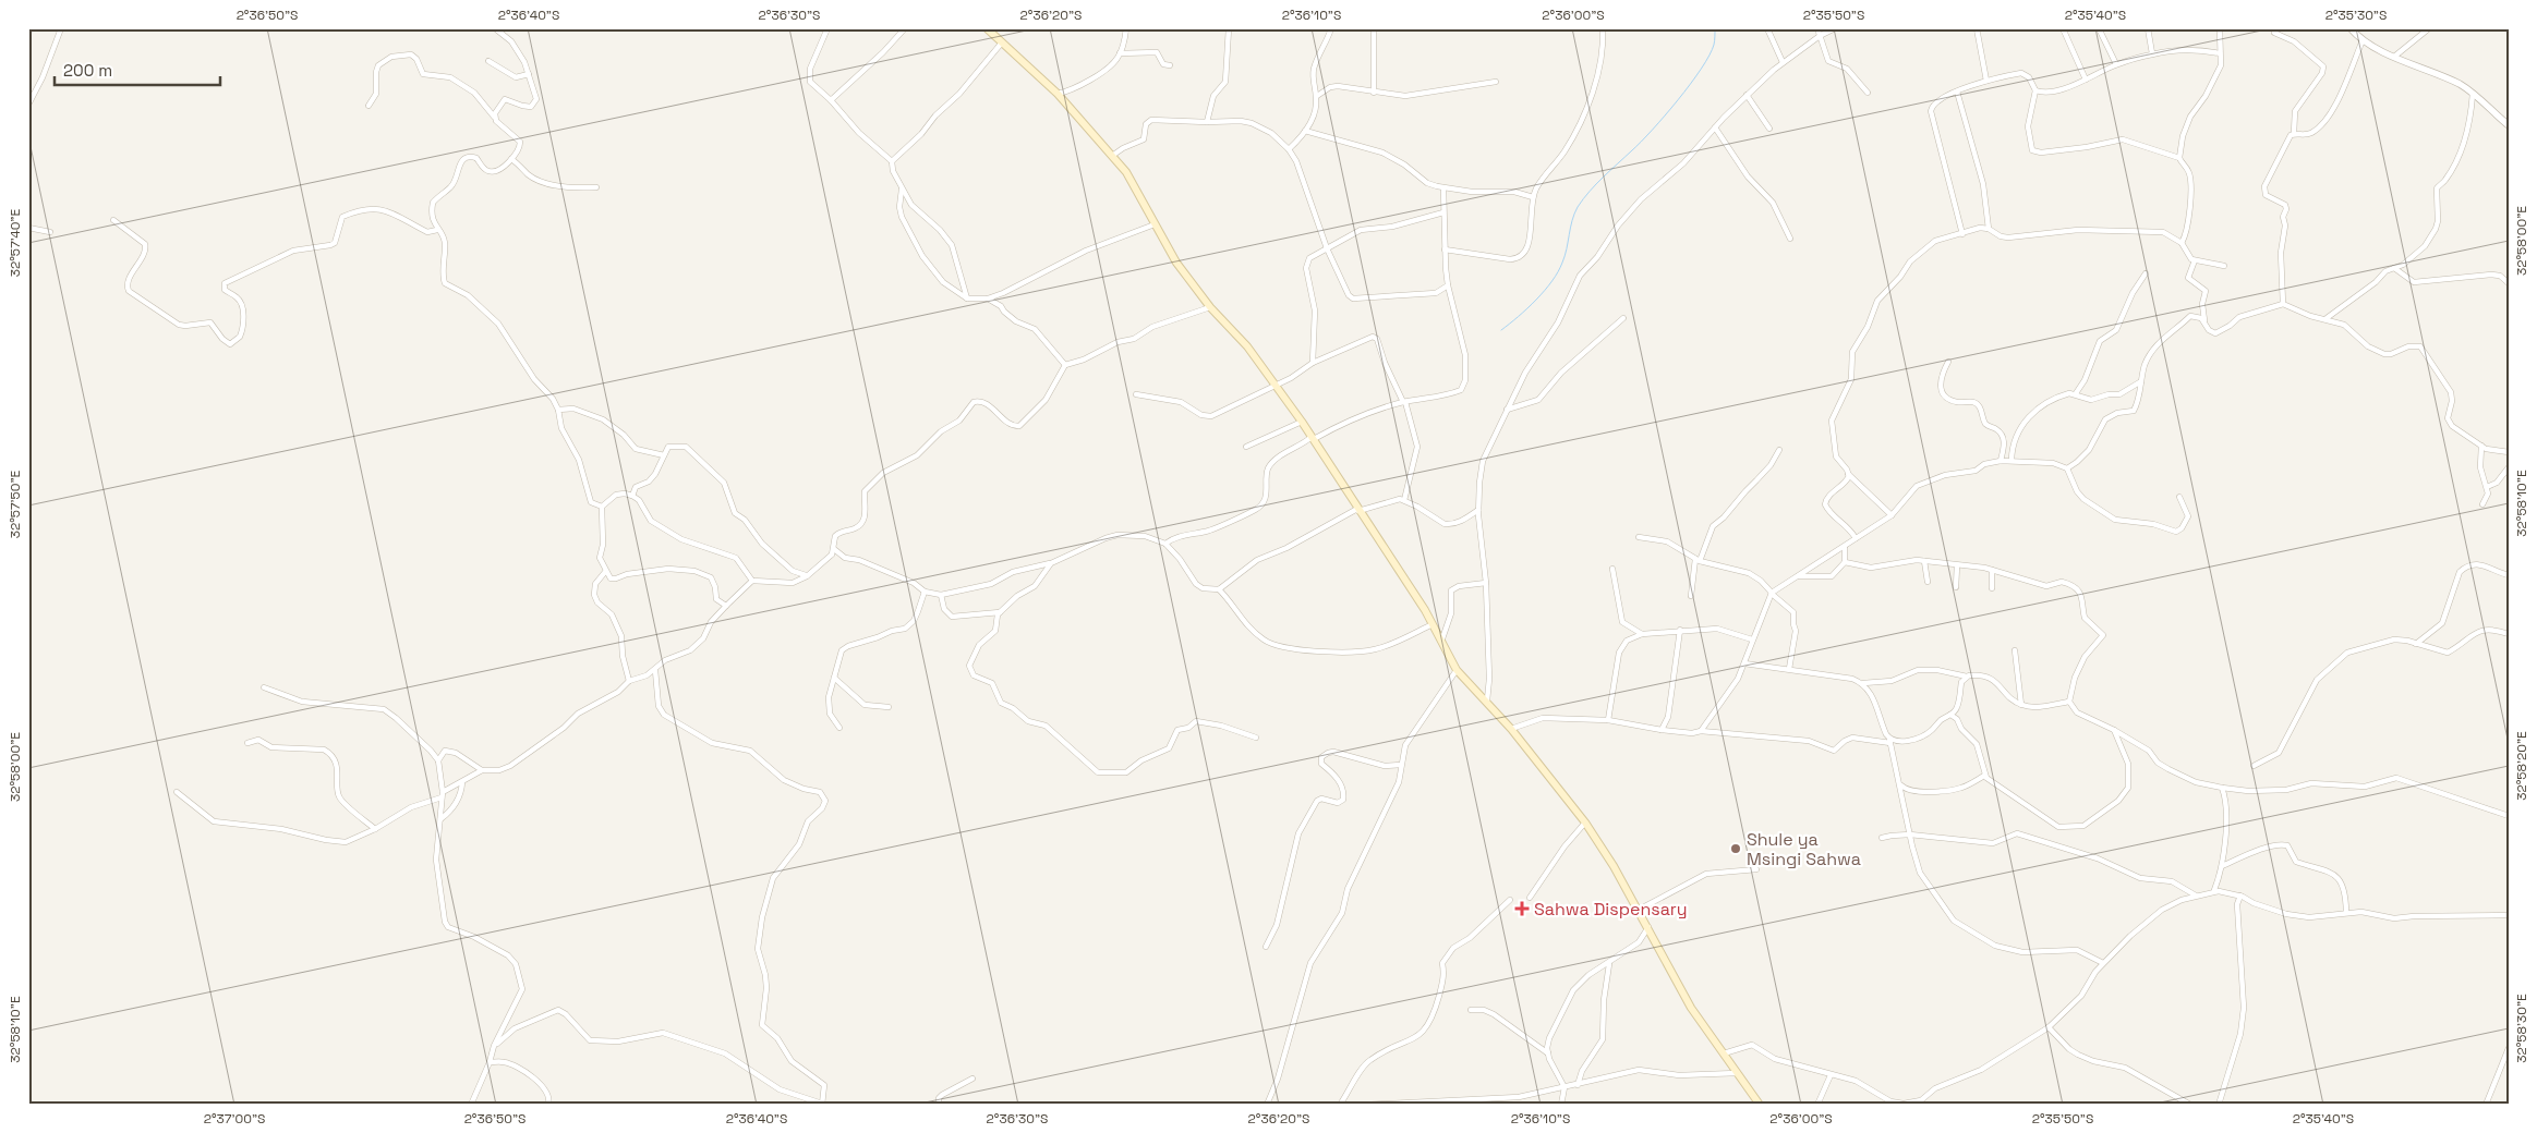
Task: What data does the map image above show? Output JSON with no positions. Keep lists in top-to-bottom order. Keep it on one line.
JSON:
{"places":{"other":["Shule ya Msingi Sahwa"],"health":["Sahwa Dispensary"]},"scale_bar":"200 m","coordinates":["2°36'50\"S","2°36'40\"S","2°36'30\"S","2°36'20\"S","2°36'10\"S","2°36'00\"S","2°35'50\"S","2°35'40\"S","2°35'30\"S","32°58'00\"E","32°57'40\"E","32°58'10\"E","32°57'50\"E","32°58'20\"E","32°58'30\"E","2°37'00\"S"]}
